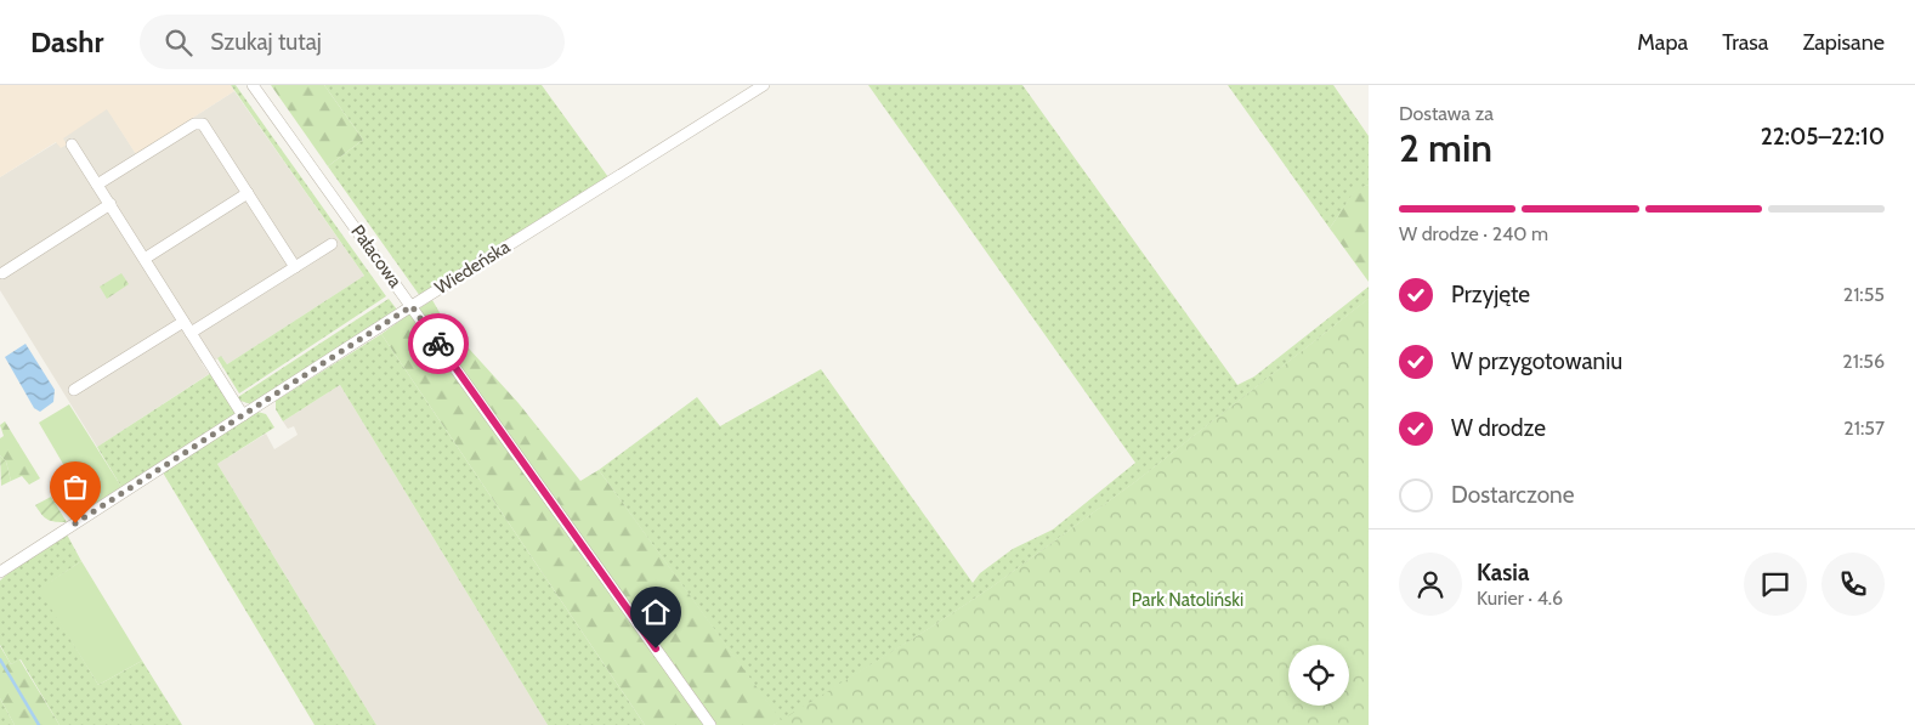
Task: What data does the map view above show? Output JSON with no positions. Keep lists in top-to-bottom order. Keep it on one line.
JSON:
{"streets":{"street":["Pałacowa","Wiedeńska"]},"crossings":[["Pałacowa","Wiedeńska"]],"parks":["Park Natoliński"],"page":{"header":"Dashr","search":"Szukaj tutaj","nav":["Mapa","Trasa","Zapisane"],"heading":["2 min","Dostawa za","22:05–22:10"],"panel":["Kasia","Kurier · 4.6"],"bar":"W drodze · 240 m","list":[["Przyjęte","21:55"],["W przygotowaniu","21:56"],["W drodze","21:57"],"Dostarczone"]}}
